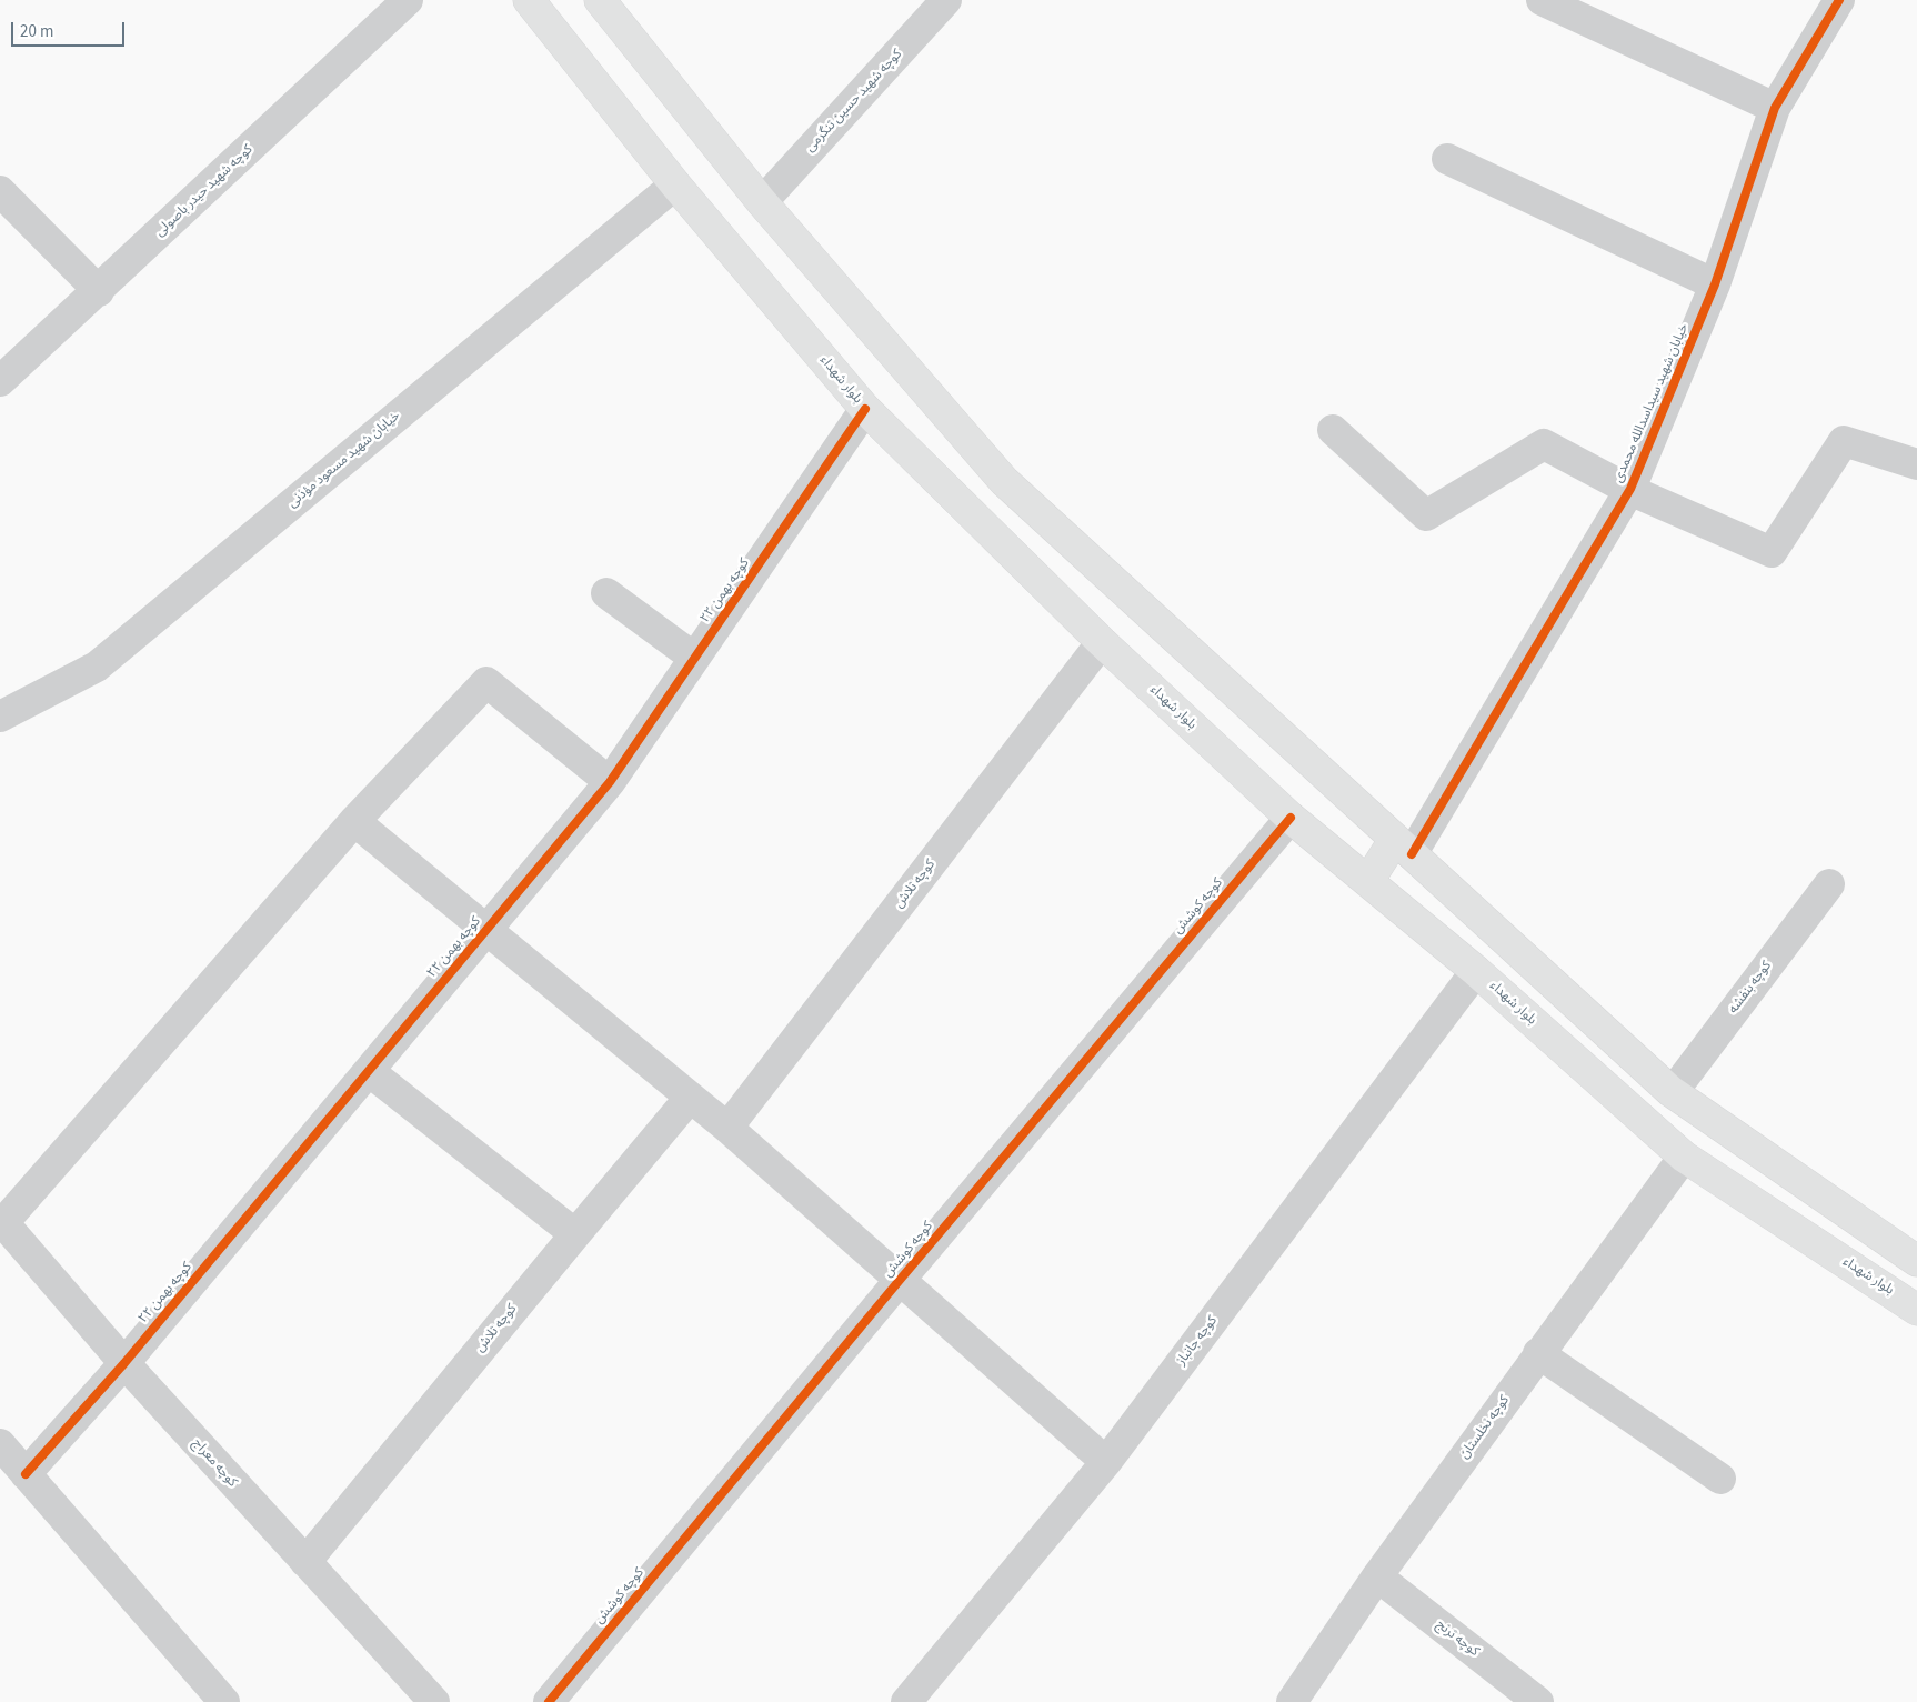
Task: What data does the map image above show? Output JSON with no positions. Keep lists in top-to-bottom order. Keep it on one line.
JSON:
{"streets":{"main road":["بلوار شهداء"],"street":["کوچه شهید حسین تنگرمی","کوچه شهید حیدر باصولی","خیابان شهید سیداسدالله محمدی","خیابان شهید مسعود مؤذنی","کوچه بهمن ۲۲","کوچه تلاش","کوچه کوشش","کوچه بنفشه","کوچه جانباز","کوچه نخلستان","کوچه معراج","کوچه ترنج"]},"crossings":[["بلوار شهداء","خیابان شهید مسعود مؤذنی"],["بلوار شهداء","کوچه بهمن ۲۲"],["بلوار شهداء","کوچه تلاش"],["بلوار شهداء","کوچه کوشش"],["بلوار شهداء","کوچه جانباز"],["بلوار شهداء","کوچه نخلستان"],["کوچه بهمن ۲۲","کوچه معراج"],["کوچه تلاش","کوچه معراج"],["کوچه نخلستان","کوچه ترنج"]],"scale_bar":"20 m"}
